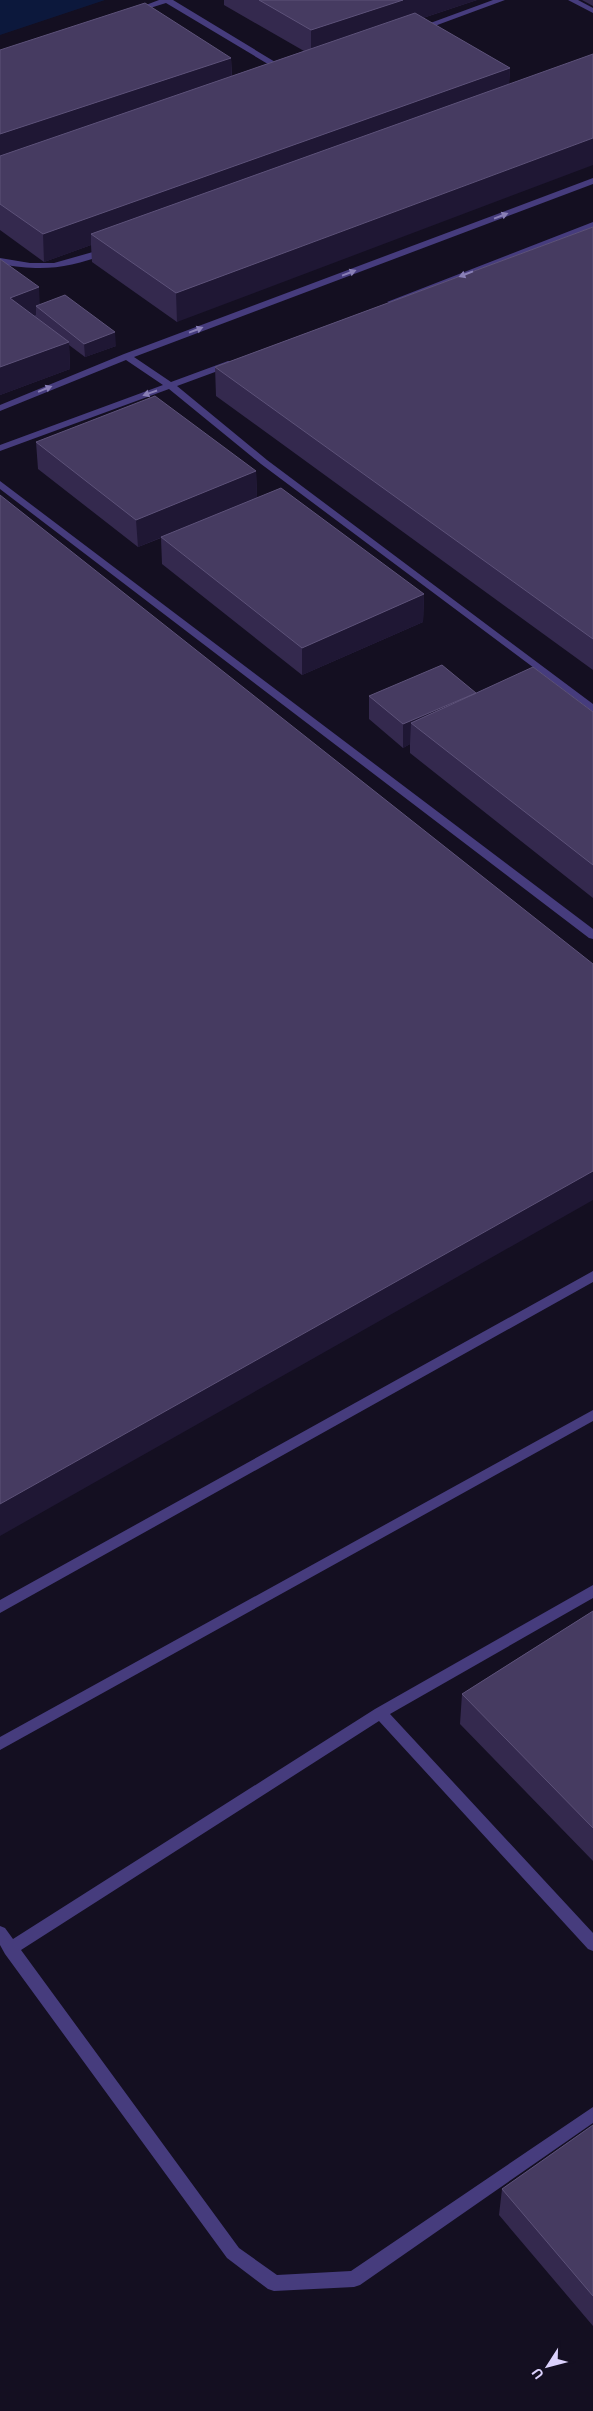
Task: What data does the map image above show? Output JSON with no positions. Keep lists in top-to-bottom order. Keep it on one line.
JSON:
{"north":"bottom left"}
